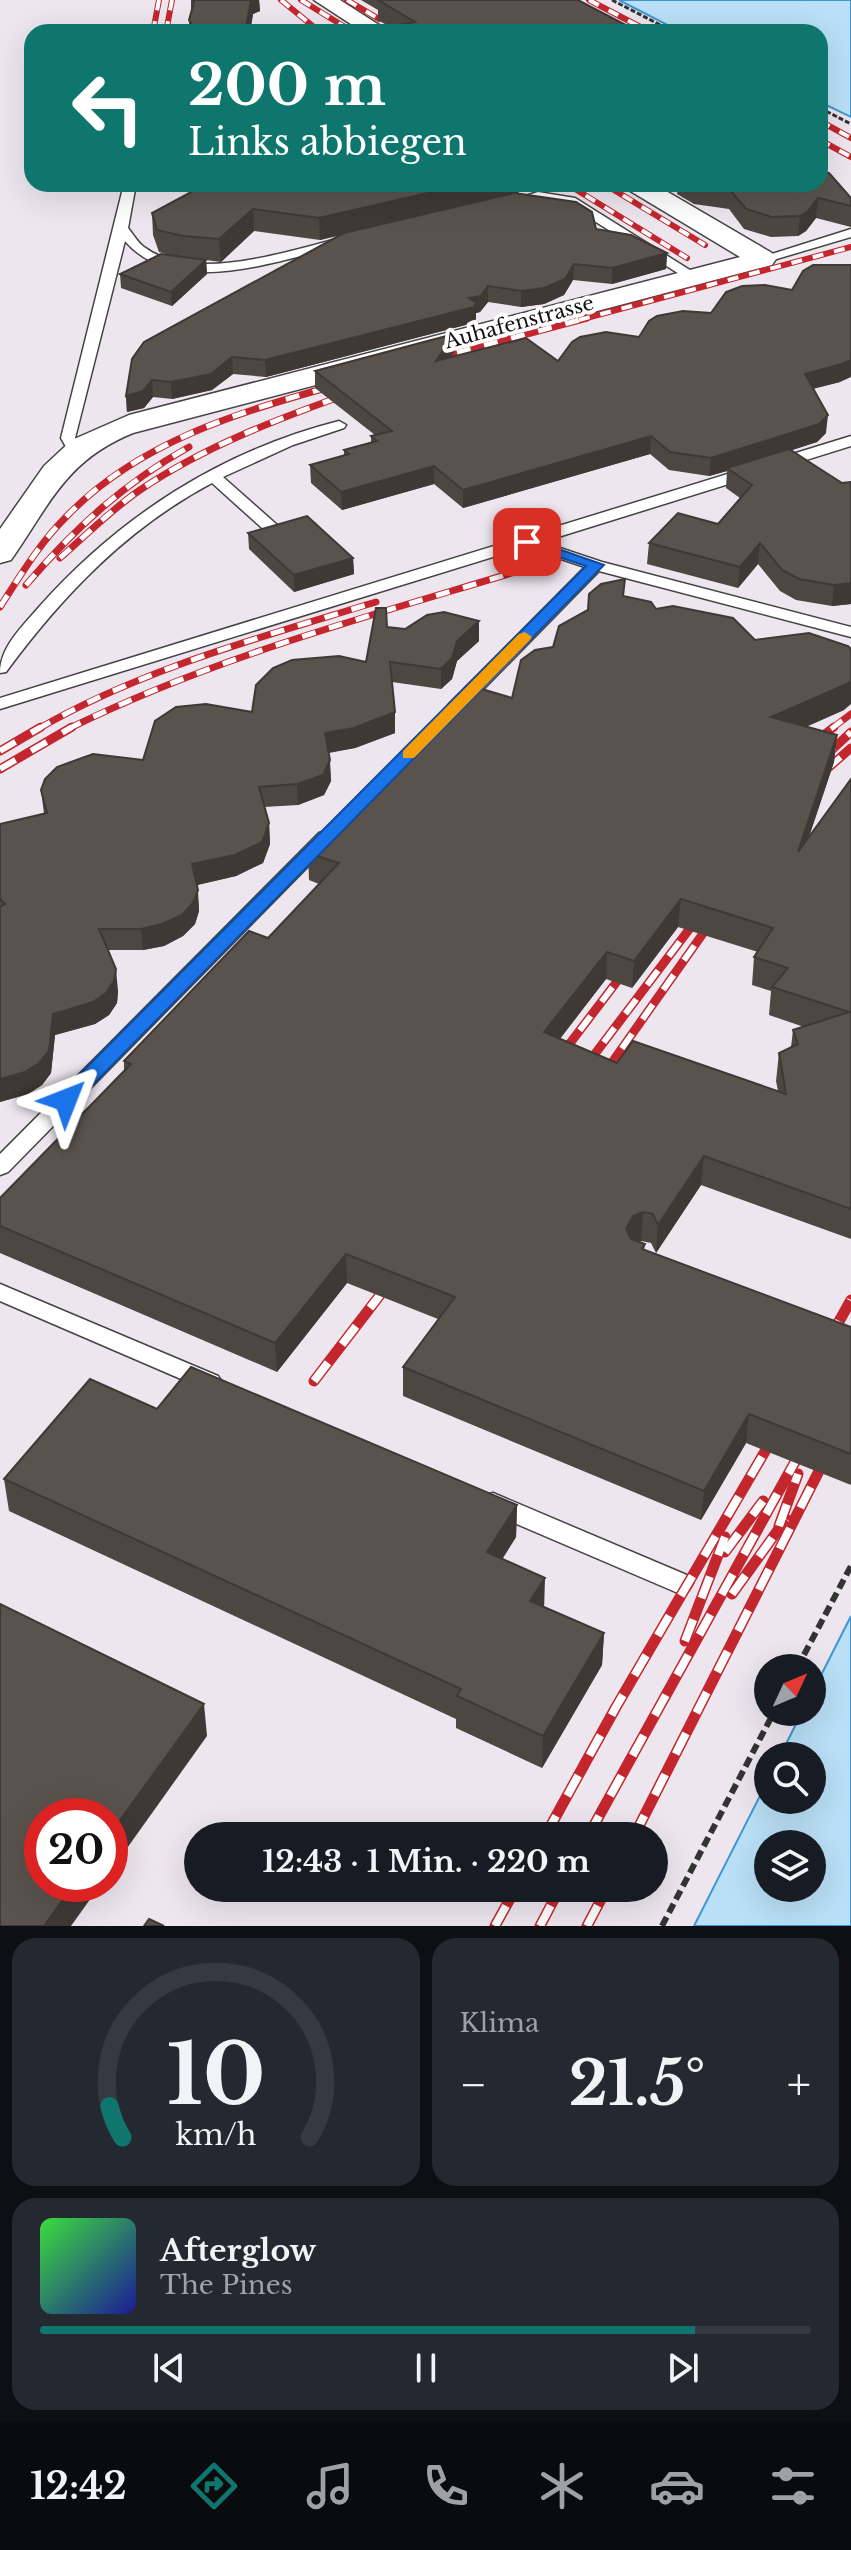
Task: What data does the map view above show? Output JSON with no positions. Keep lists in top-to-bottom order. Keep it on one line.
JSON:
{"streets":{"street":["Auhafenstrasse"]},"north":"top right","page":{"turn":["200 m","Links abbiegen"],"limit":"20","trip":"12:43 · 1 Min. · 220 m","tile":"Klima","heat":["−","21.5°","+"],"song":["Afterglow","The Pines"],"tabs":"12:42","gauge":["10","km/h"]}}
